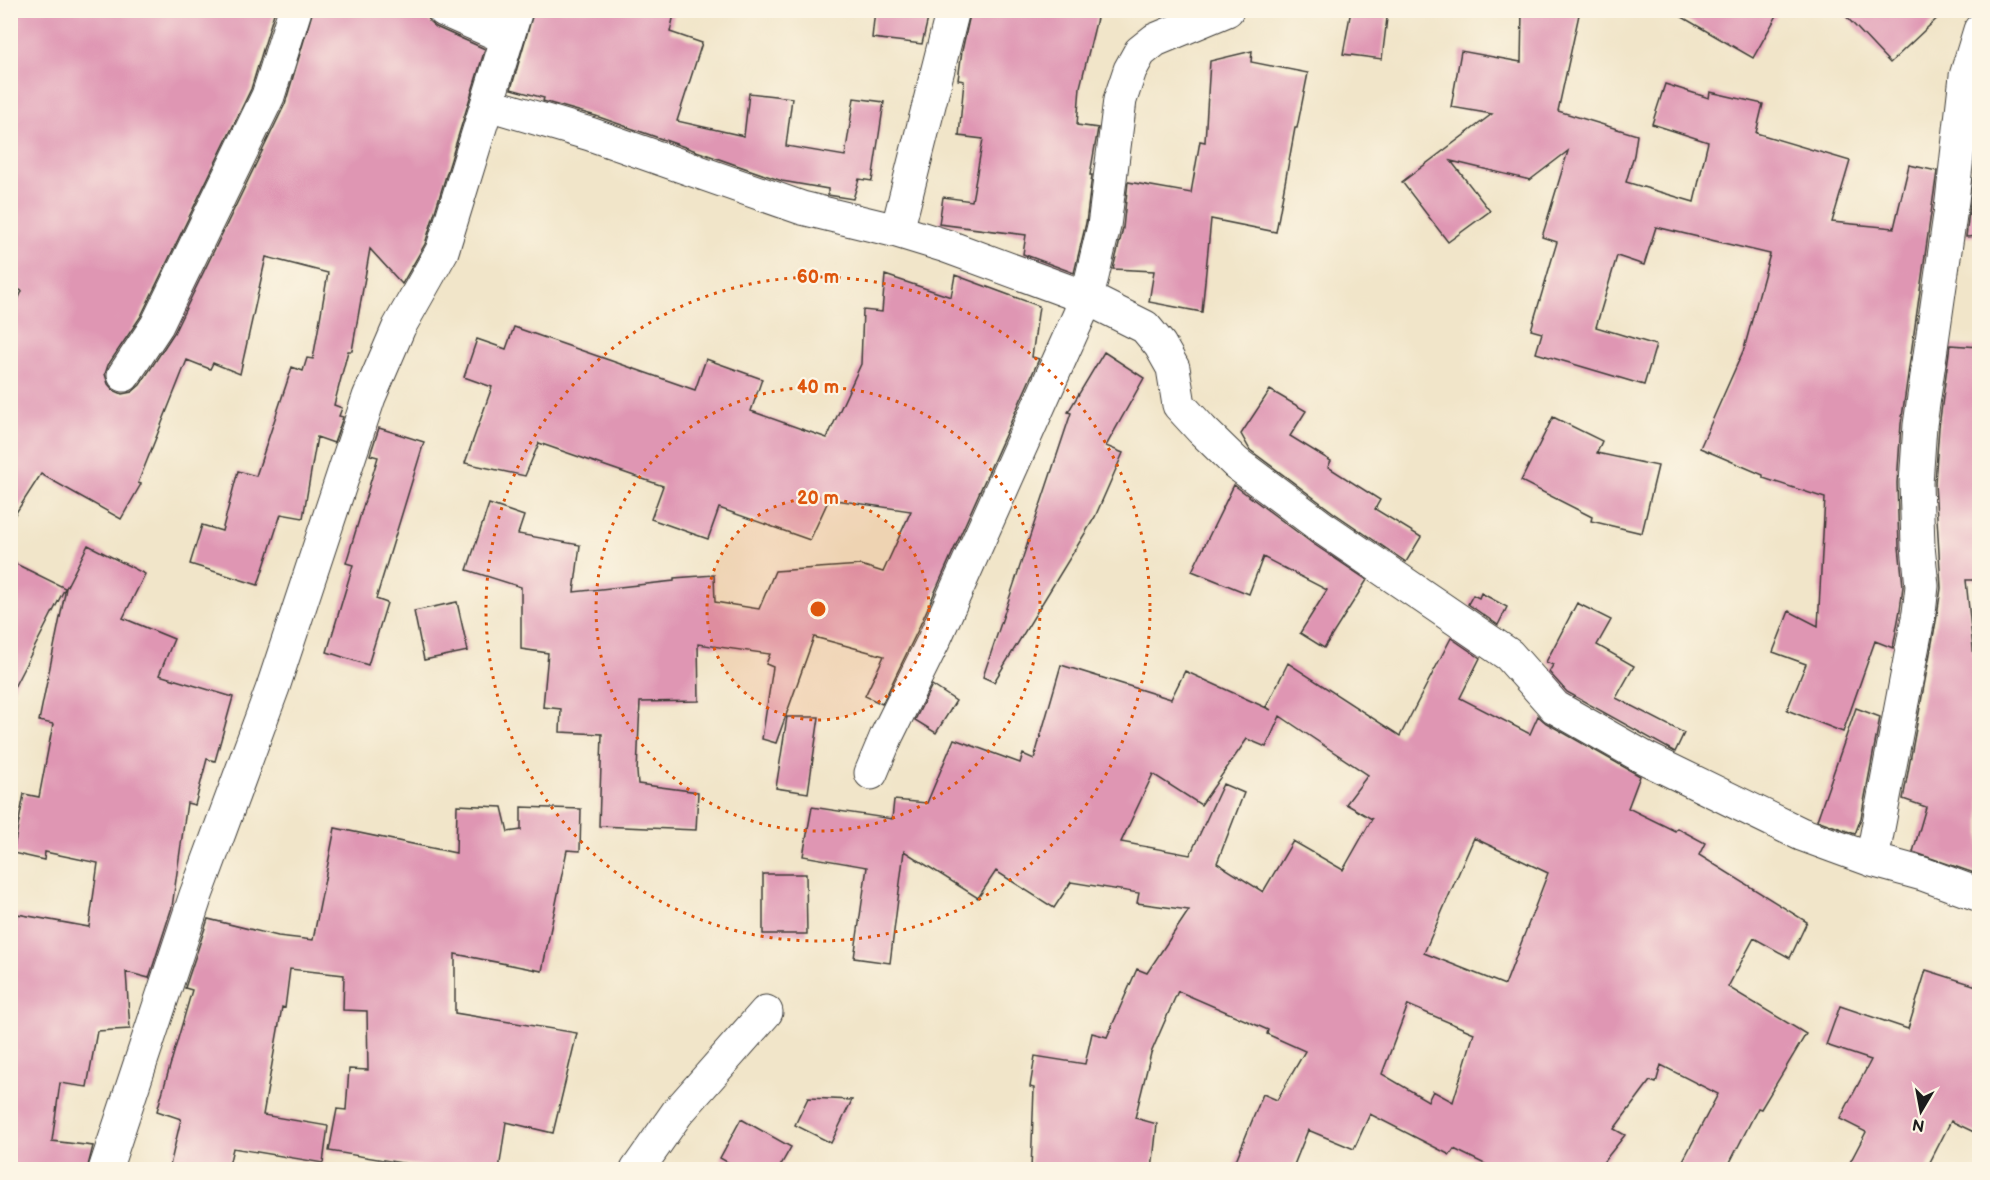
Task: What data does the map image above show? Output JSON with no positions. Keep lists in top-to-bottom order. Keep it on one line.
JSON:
{"north":"bottom","rings":["60 m","40 m","20 m"]}
